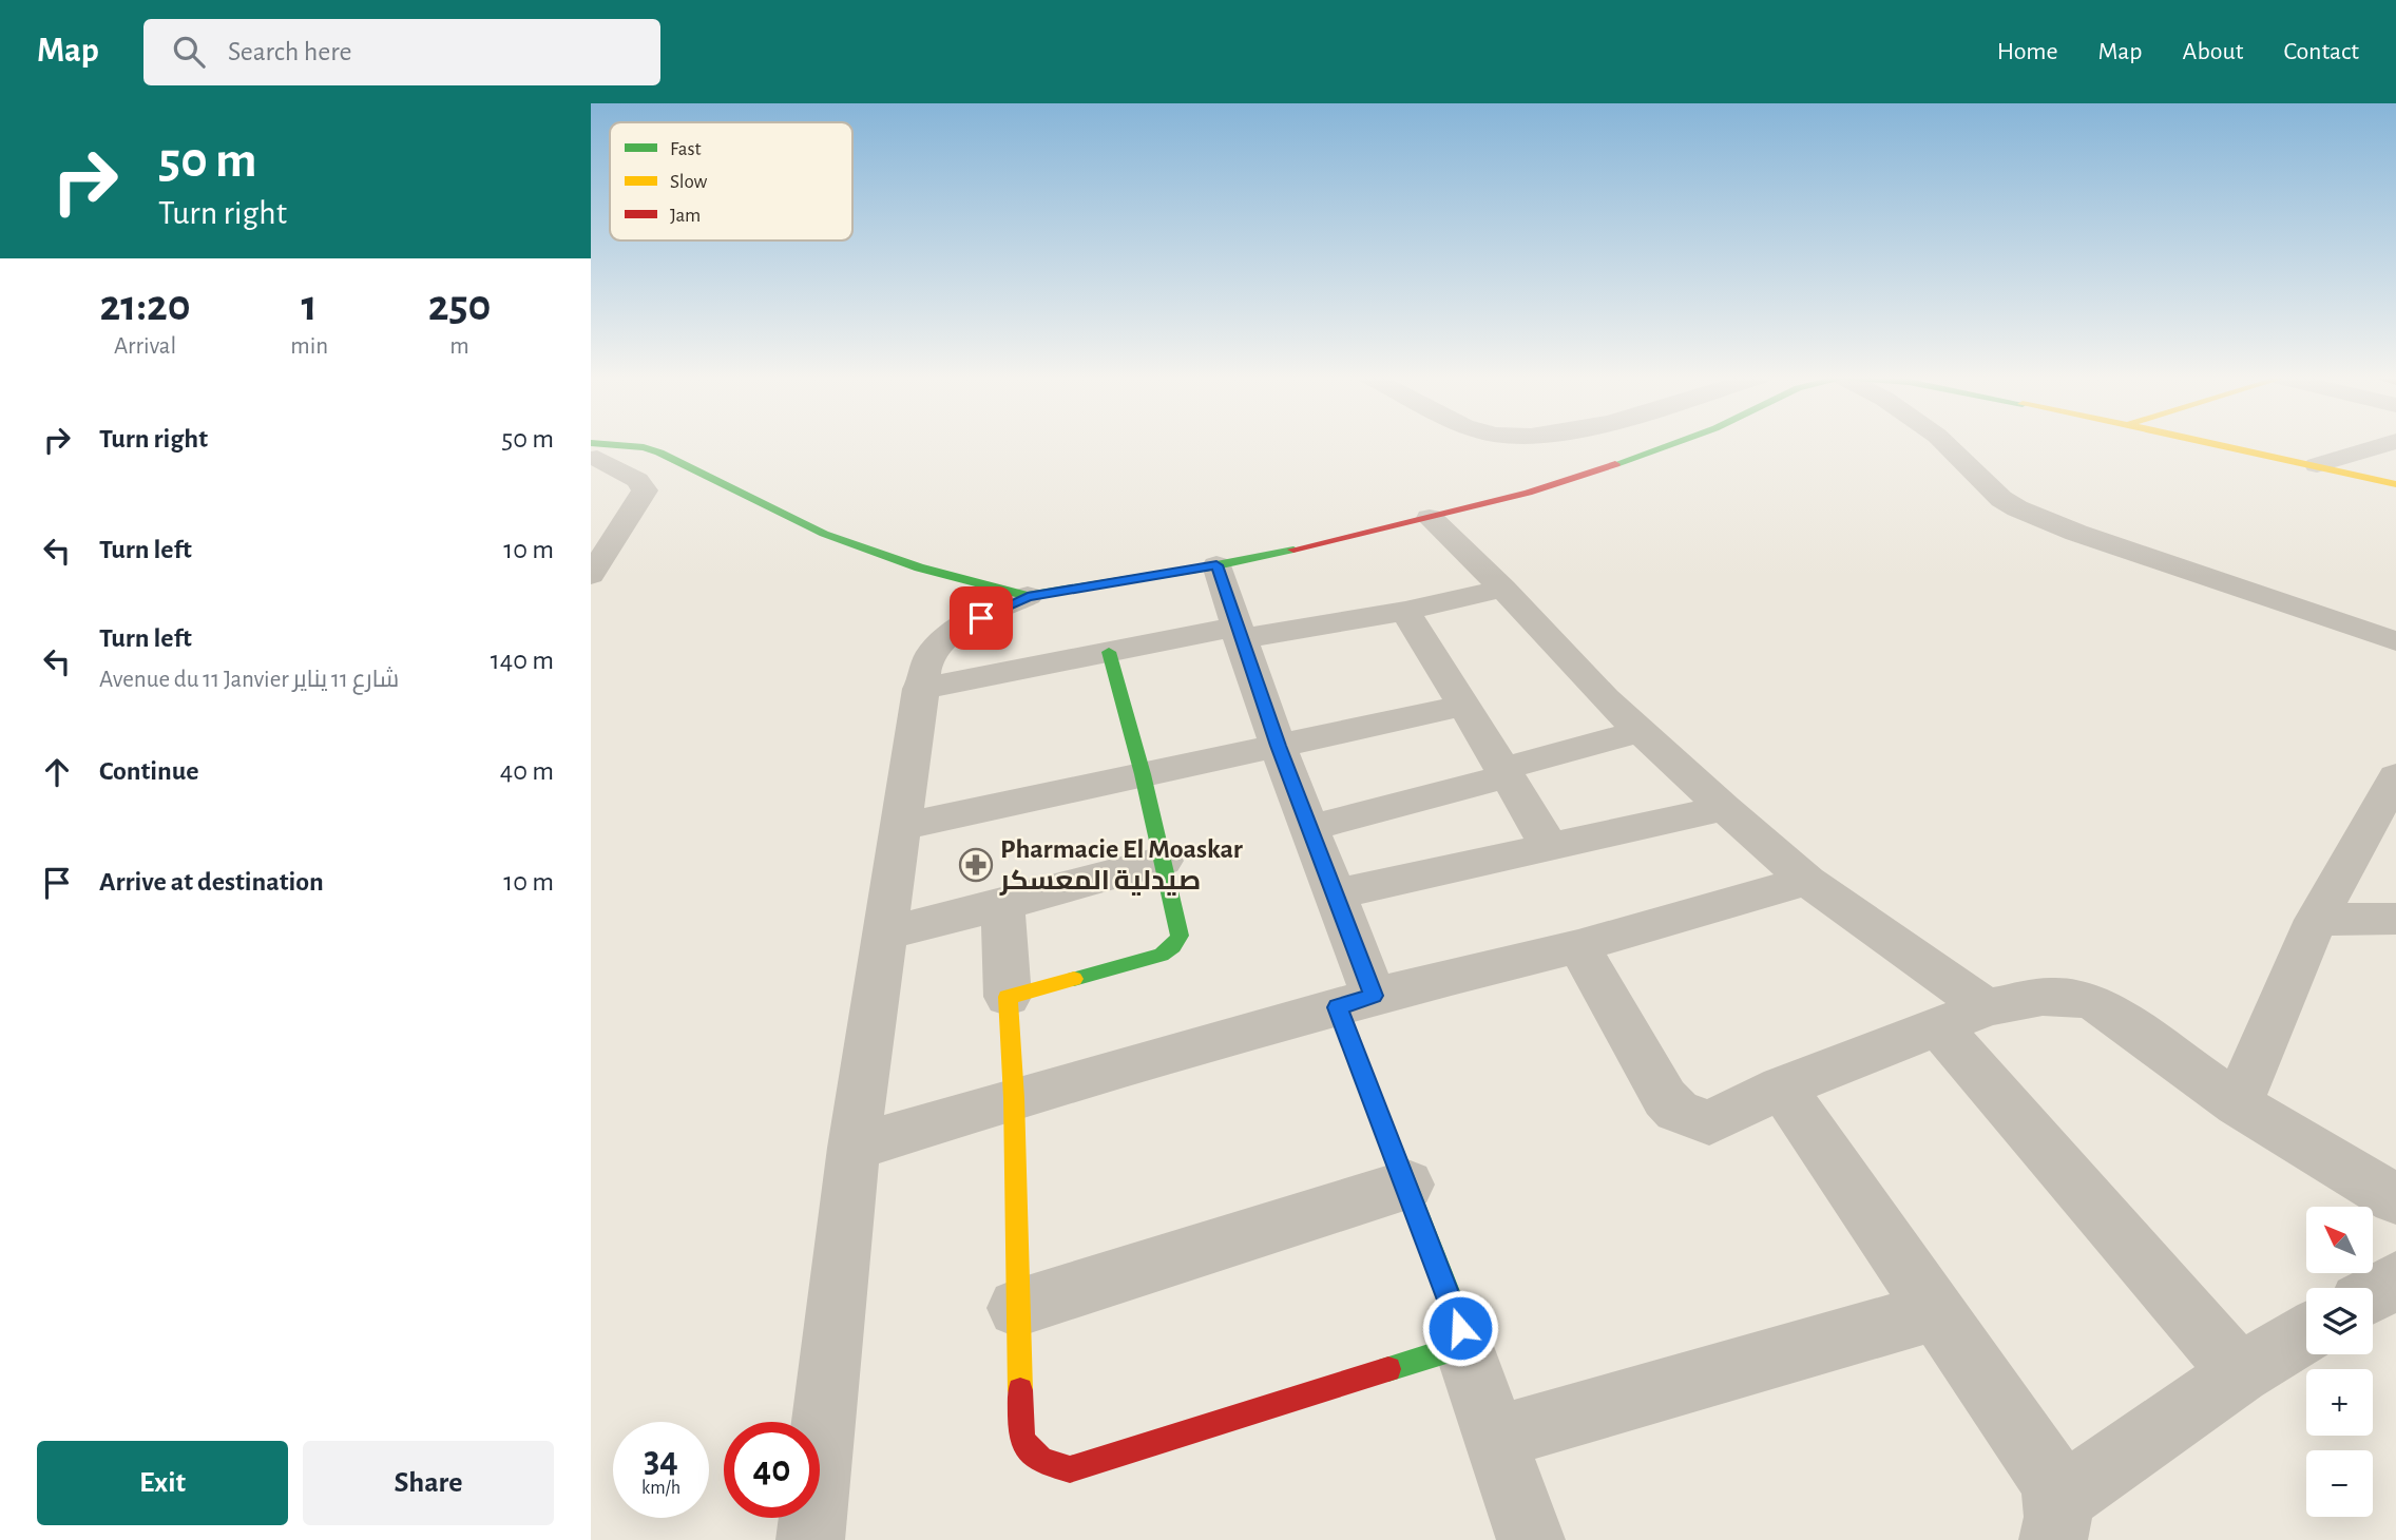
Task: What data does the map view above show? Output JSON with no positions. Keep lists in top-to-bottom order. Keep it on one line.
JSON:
{"places":{"pharmacy":["Pharmacie El Moaskar صيدلية المعسكر"]},"legend":["Fast","Slow","Jam"],"north":"top left","page":{"header":"Map","search":"Search here","nav":["Home","Map","About","Contact"],"turn":["50 m","Turn right"],"eta":["21:20","Arrival","1","min","250","m"],"list":[{"name":"Turn right","value":"50 m"},{"name":"Turn left","value":"10 m"},{"name":"Turn left","note":"Avenue du 11 Janvier شارع 11 يناير","value":"140 m"},{"name":"Continue","value":"40 m"},{"name":"Arrive at destination","value":"10 m"}],"map_buttons":["+","−"],"speed":"34 km/h","limit":"40","buttons":["Exit","Share"]}}
